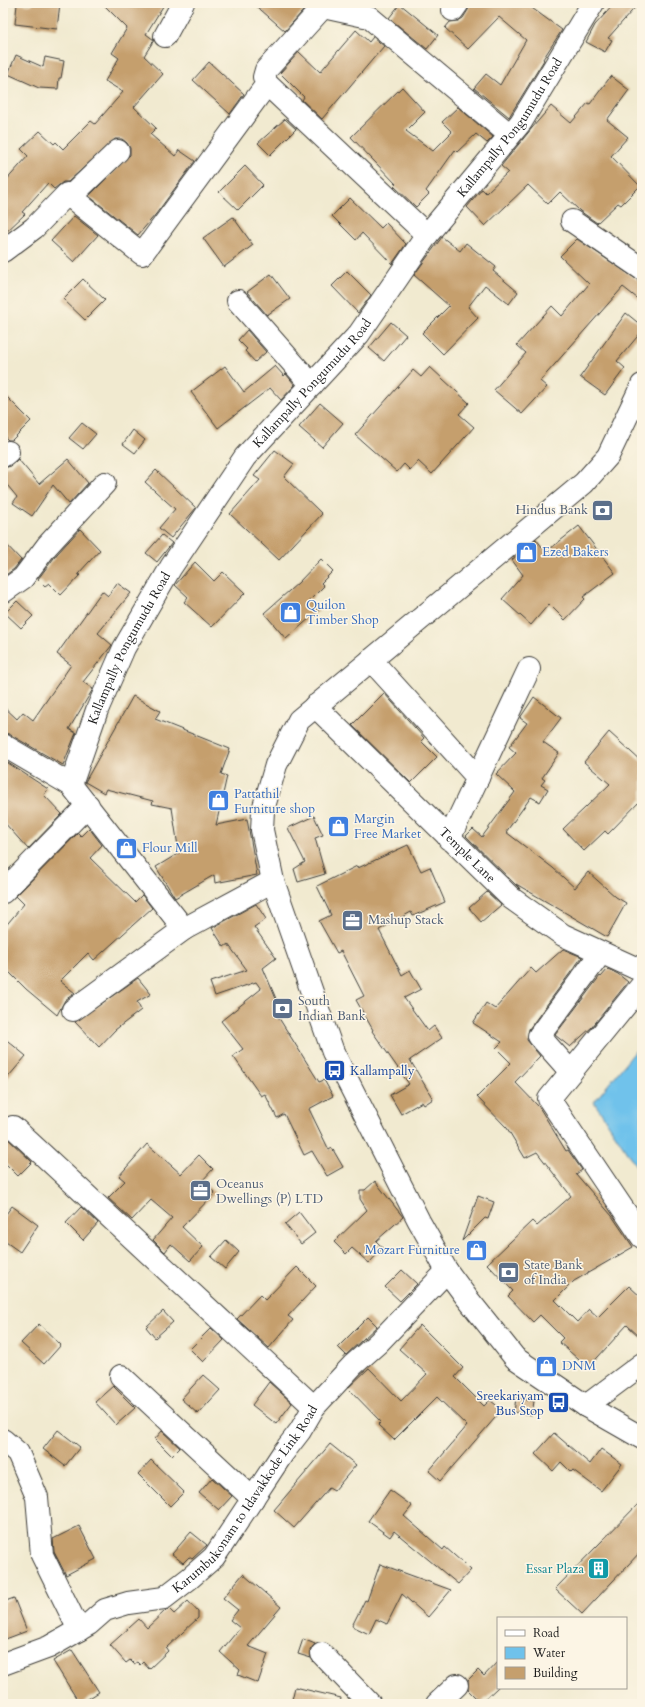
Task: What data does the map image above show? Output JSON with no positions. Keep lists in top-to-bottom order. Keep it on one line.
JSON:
{"streets":{"street":["Kallampally Pongumudu Road","Temple Lane","Karumbukonam to Idavakkode Link Road"]},"places":{"bank":["Hindus Bank","South Indian Bank","State Bank of India"],"shop":["Ezed Bakers","Quilon Timber Shop","Pattathil Furniture shop","Margin Free Market","Flour Mill","Mozart Furniture","DNM"],"office":["Mashup Stack","Oceanus Dwellings (P) LTD"],"bus stop":["Kallampally","Sreekariyam Bus Stop"],"building":["Essar Plaza"]},"legend":["Road","Water","Building"]}
